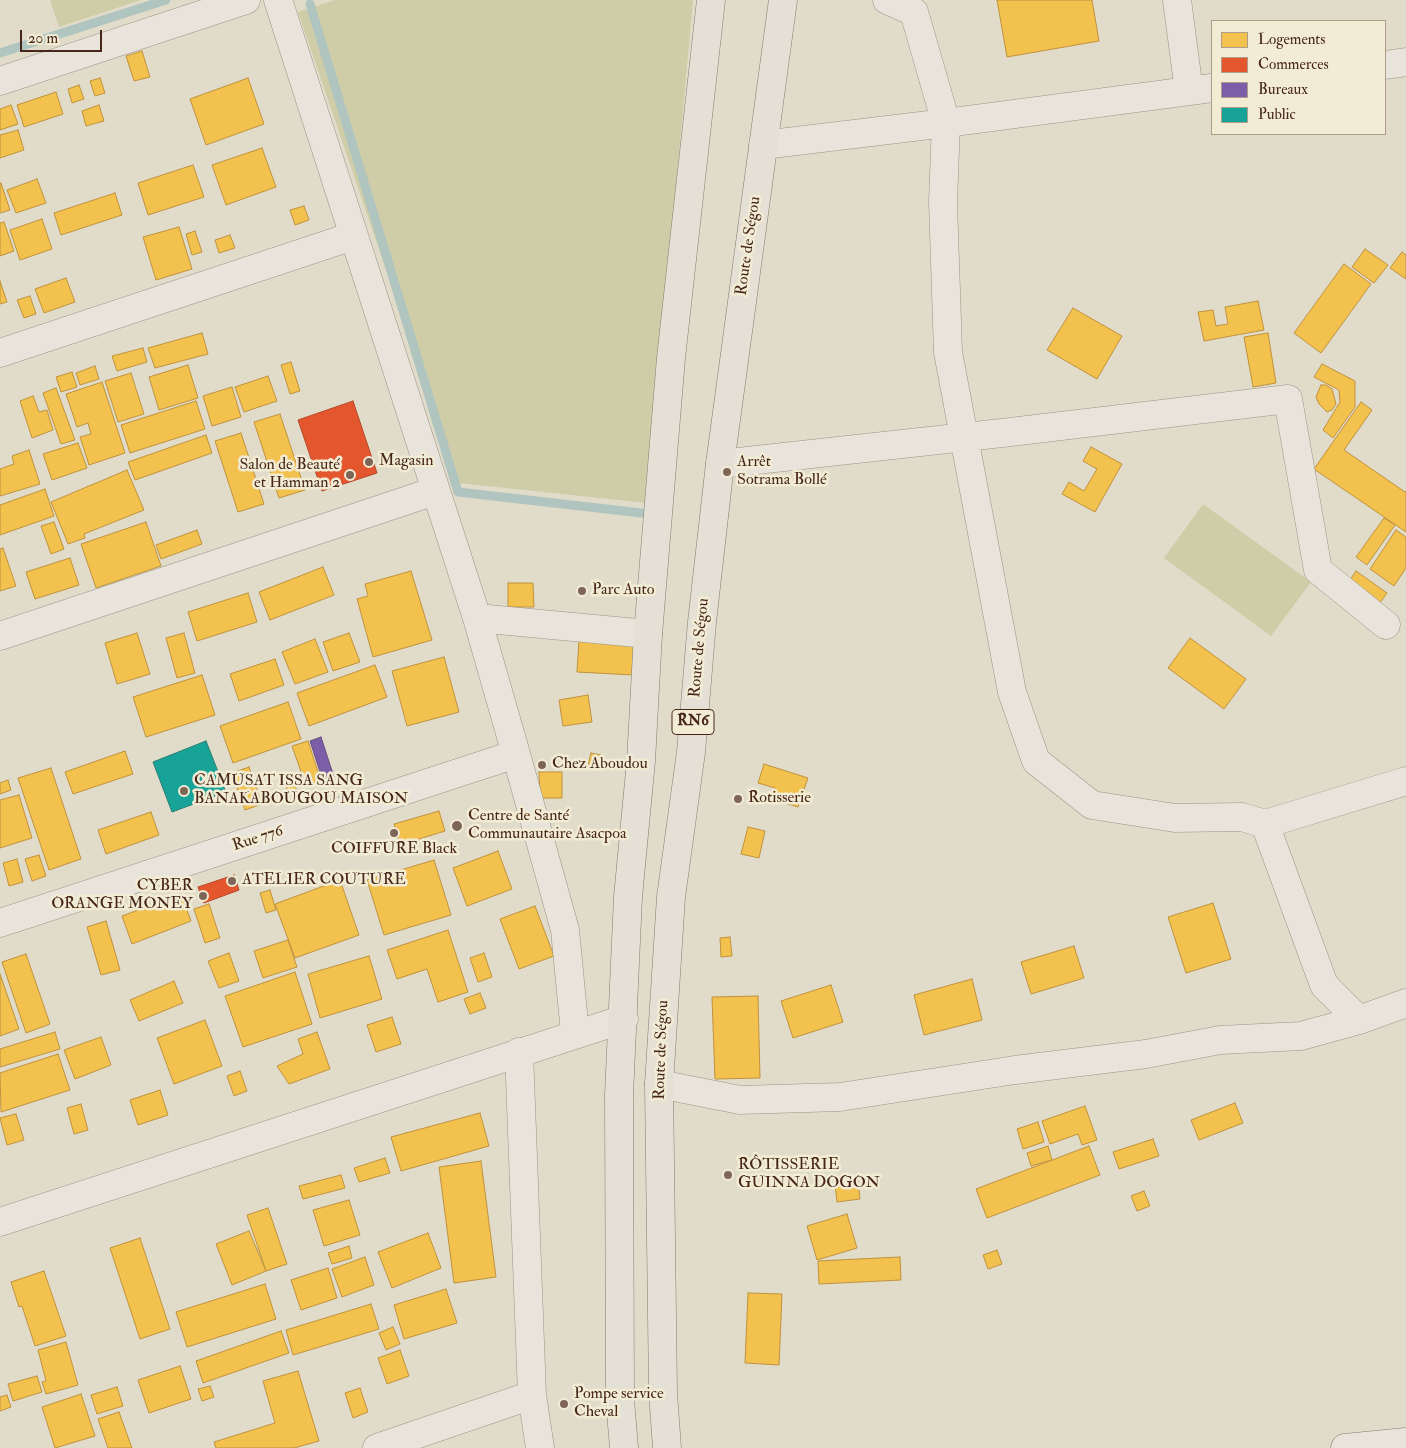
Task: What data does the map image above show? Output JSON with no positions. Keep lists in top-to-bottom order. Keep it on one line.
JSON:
{"streets":{"highway":["Route de Ségou","RN6"],"street":["Rue 776"]},"places":["Magasin","Arrêt Sotrama Bollé","Salon de Beauté et Hamman 2","Parc Auto","Chez Aboudou","CAMUSAT ISSA SANG BANAKABOUGOU MAISON","Rotisserie","Centre de Santé Communautaire Asacpoa","COIFFURE Black","ATELIER COUTURE","CYBER ORANGE MONEY","RÔTISSERIE GUINNA DOGON","Pompe service Cheval"],"legend":["Logements","Commerces","Bureaux","Public"],"scale_bar":"20 m"}
